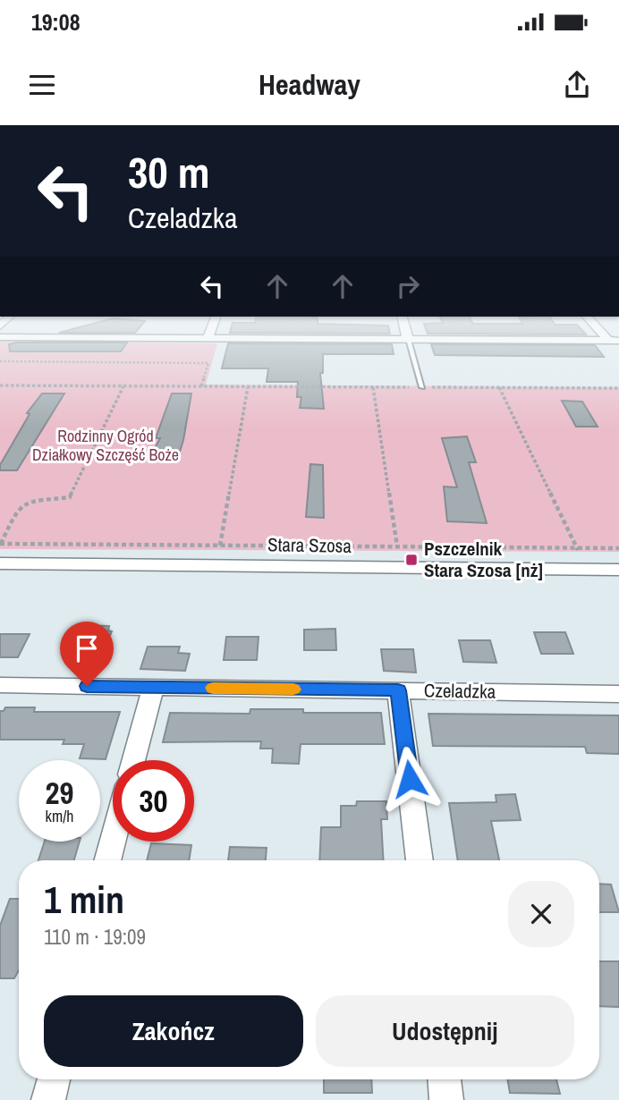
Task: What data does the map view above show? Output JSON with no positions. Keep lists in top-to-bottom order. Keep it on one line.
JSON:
{"streets":{"street":["Stara Szosa","Czeladzka"]},"parks":["Rodzinny Ogród Działkowy Szczęść Boże"],"places":{"transit":["Pszczelnik Stara Szosa [nż]"]},"page":{"status":"19:08","header":"Headway","turn":["30 m","Czeladzka"],"speed":"29 km/h","limit":"30","heading":["1 min","110 m · 19:09"],"buttons":["Zakończ","Udostępnij"]}}
